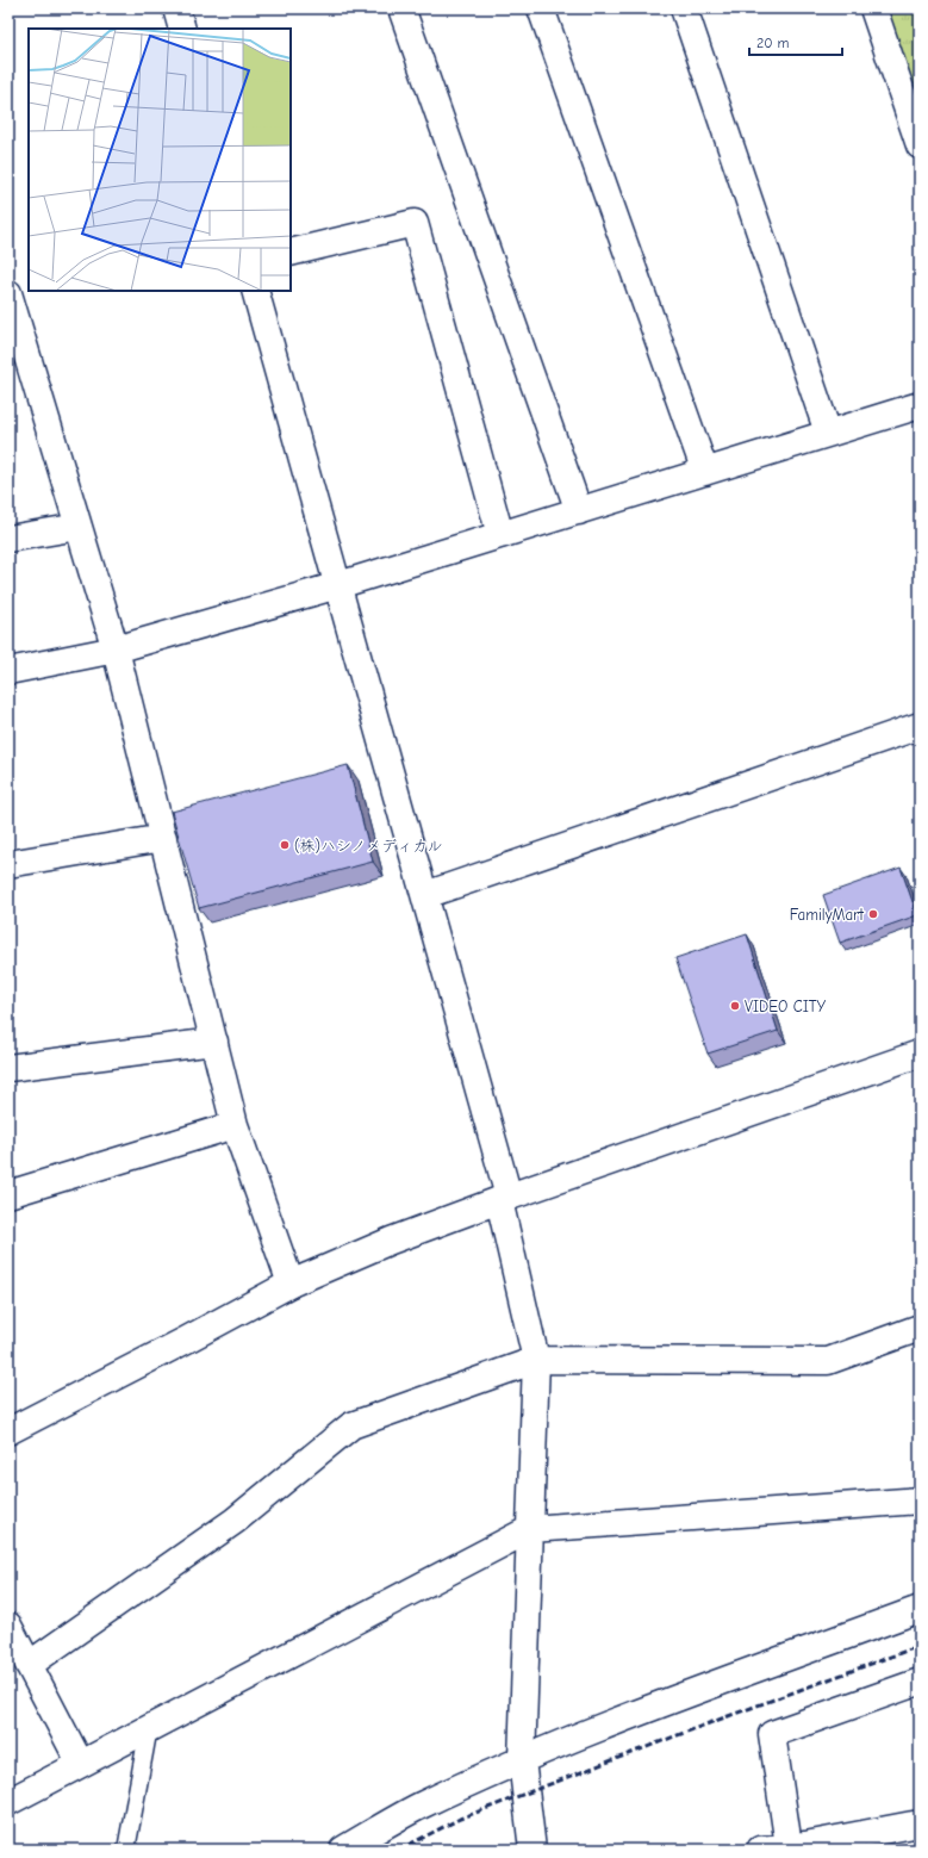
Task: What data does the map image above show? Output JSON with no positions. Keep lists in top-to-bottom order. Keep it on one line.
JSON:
{"places":["(株)ハシノメディカル","FamilyMart","VIDEO CITY"],"scale_bar":"20 m"}
